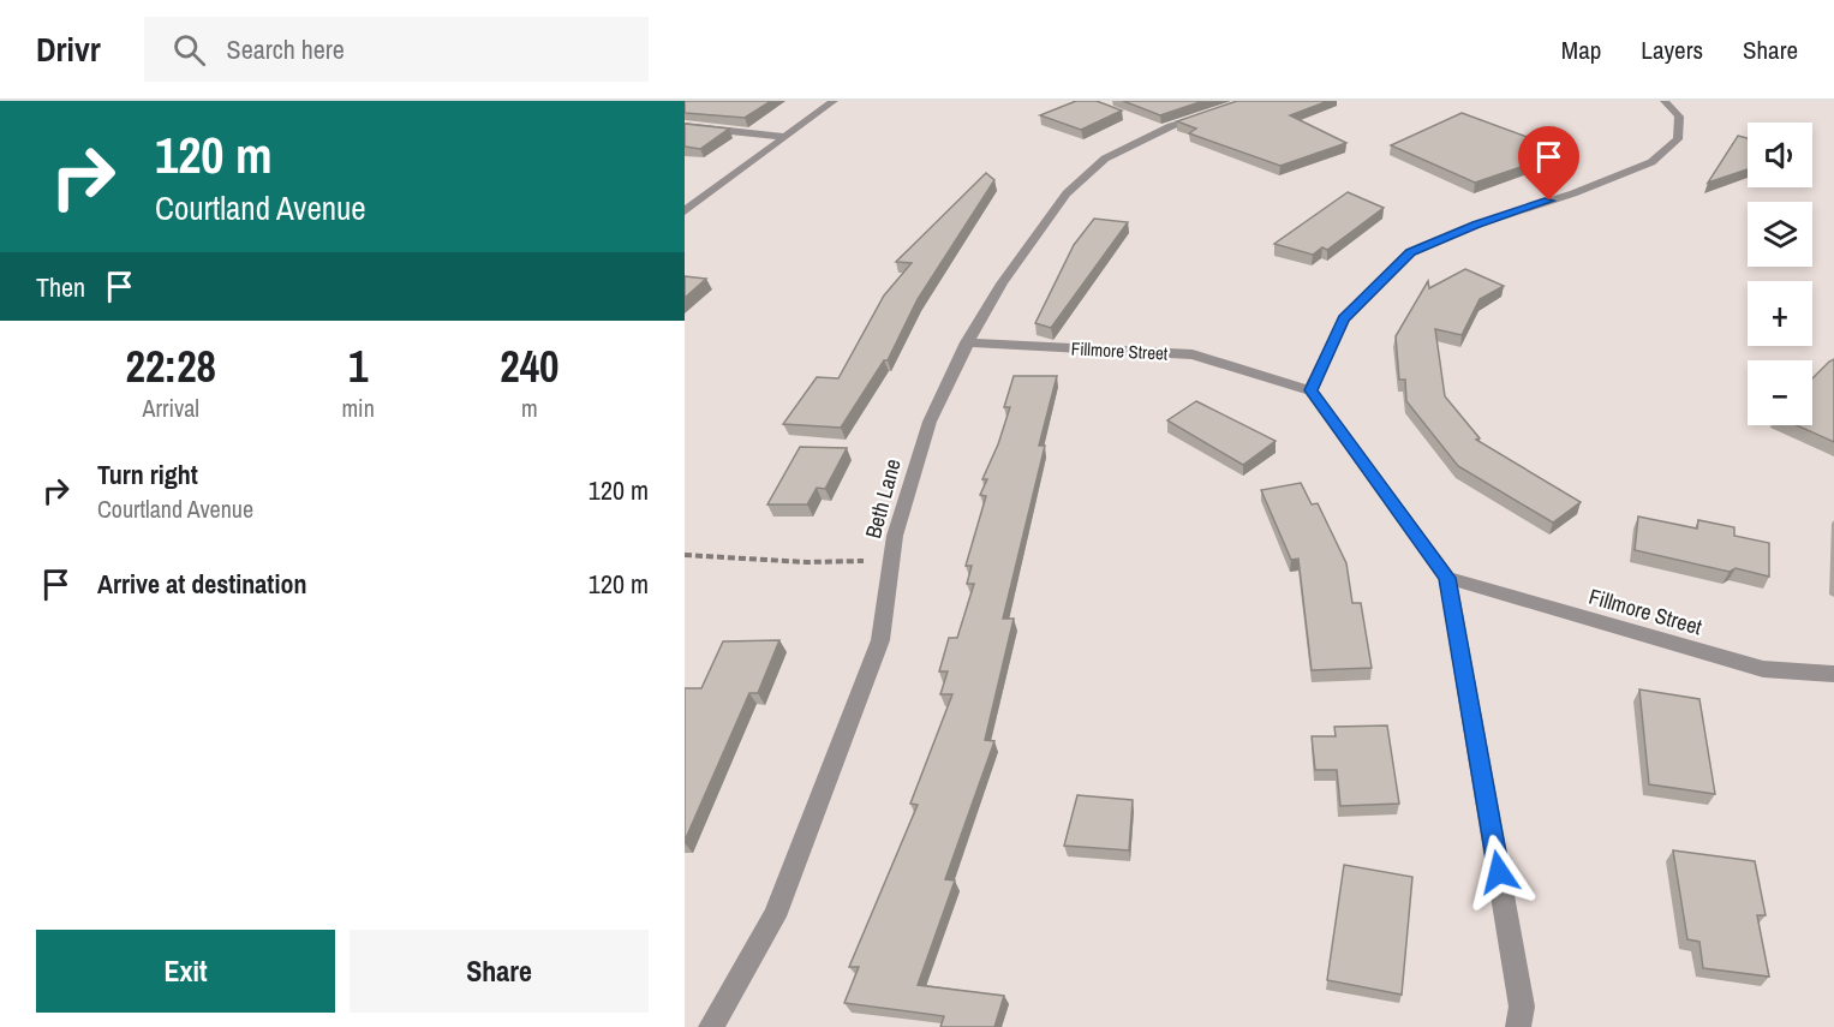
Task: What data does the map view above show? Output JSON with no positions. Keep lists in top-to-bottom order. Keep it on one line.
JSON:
{"streets":{"street":["Fillmore Street","Beth Lane"]},"crossings":[["Fillmore Street","Beth Lane"]],"page":{"header":"Drivr","search":"Search here","nav":["Map","Layers","Share"],"turn":["120 m","Courtland Avenue"],"map_buttons":["+","−"],"then":"Then","eta":["22:28","Arrival","1","min","240","m"],"list":[{"name":"Turn right","note":"Courtland Avenue","value":"120 m"},{"name":"Arrive at destination","value":"120 m"}],"buttons":["Exit","Share"]}}
